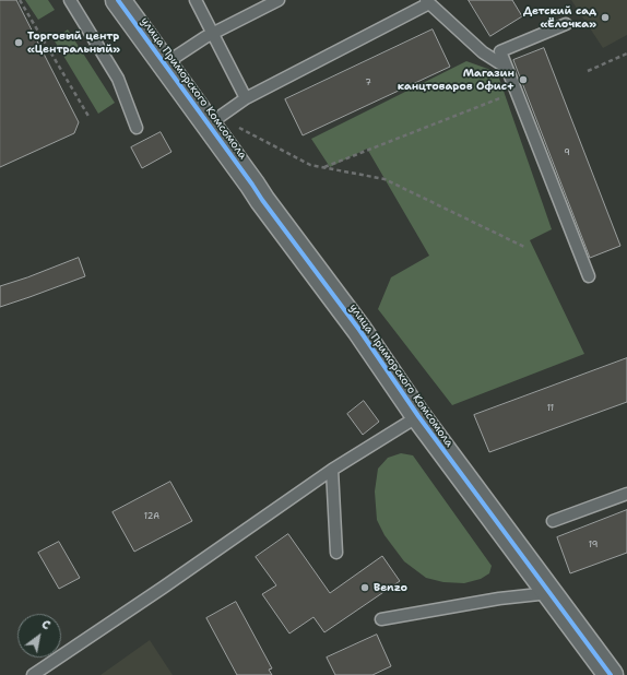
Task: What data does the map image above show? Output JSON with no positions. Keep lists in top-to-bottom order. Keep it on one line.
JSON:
{"streets":{"street":["улица Приморского Комсомола"]},"places":["Детский сад «Ёлочка»","Торговый центр «Центральный»","Магазин канцтоваров Офис+","Benzo"],"house_numbers":["7","9","11","12А","19"],"north":"top right"}
